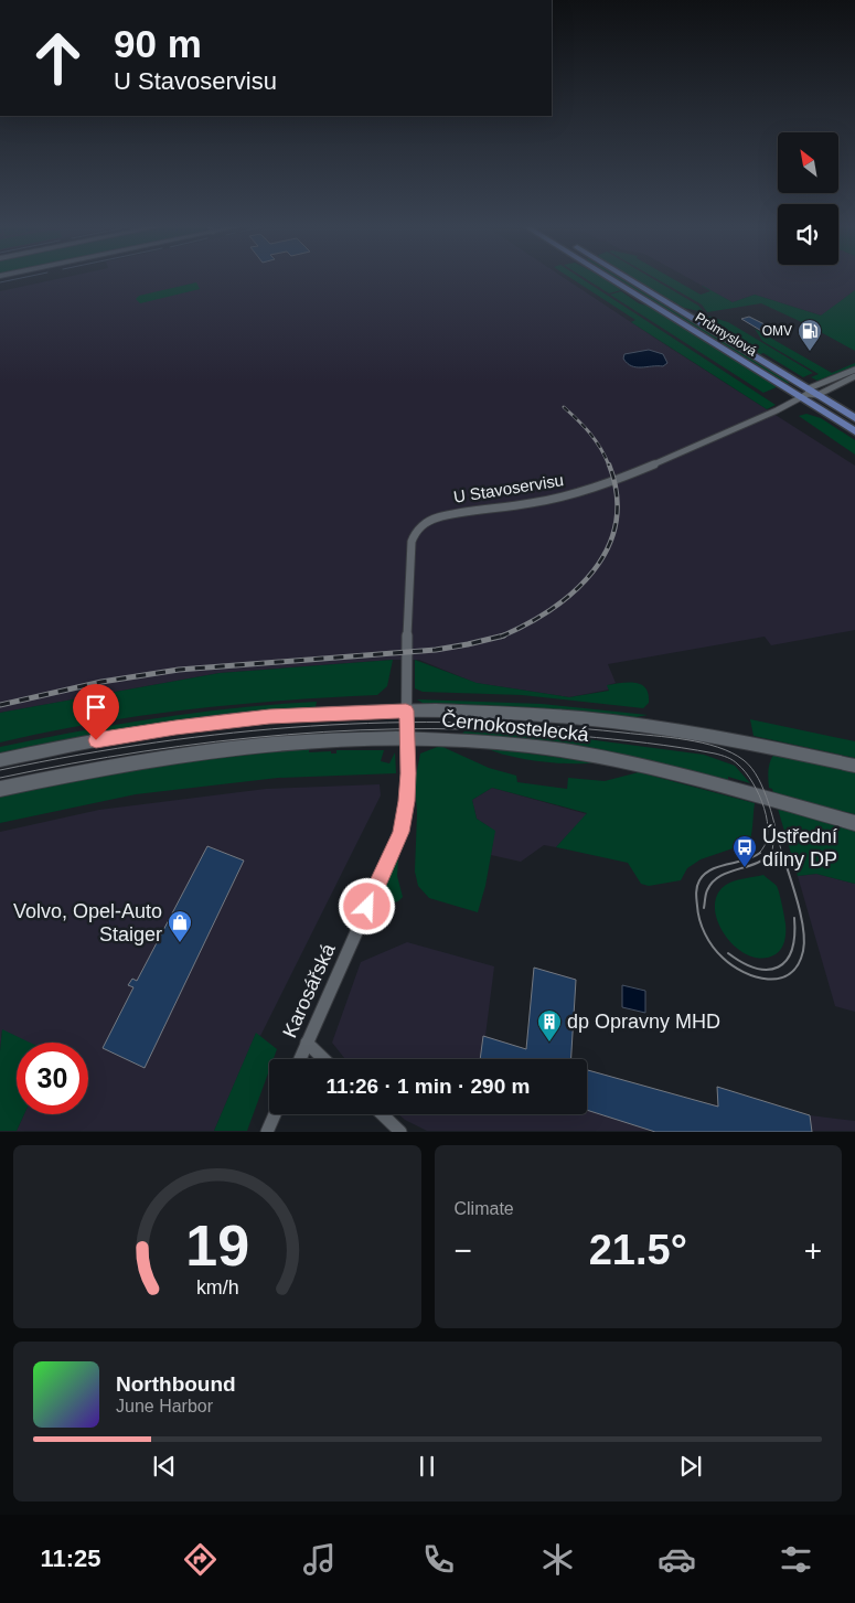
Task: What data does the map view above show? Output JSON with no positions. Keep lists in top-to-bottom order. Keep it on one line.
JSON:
{"streets":{"main road":["Průmyslová","Černokostelecká"],"street":["U Stavoservisu","Karosářská"]},"crossings":[["Průmyslová","U Stavoservisu"],["U Stavoservisu","Černokostelecká"],["U Stavoservisu","Karosářská"],["Černokostelecká","Karosářská"]],"places":{"fuel station":["OMV"],"bus stop":["Ústřední dílny DP"],"shop":["Volvo, Opel-Auto Staiger"],"building":["dp Opravny MHD"]},"north":"top left","page":{"turn":["90 m","U Stavoservisu"],"limit":"30","trip":"11:26 · 1 min · 290 m","tile":"Climate","heat":["−","21.5°","+"],"song":["Northbound","June Harbor"],"tabs":"11:25","gauge":["19","km/h"]}}
